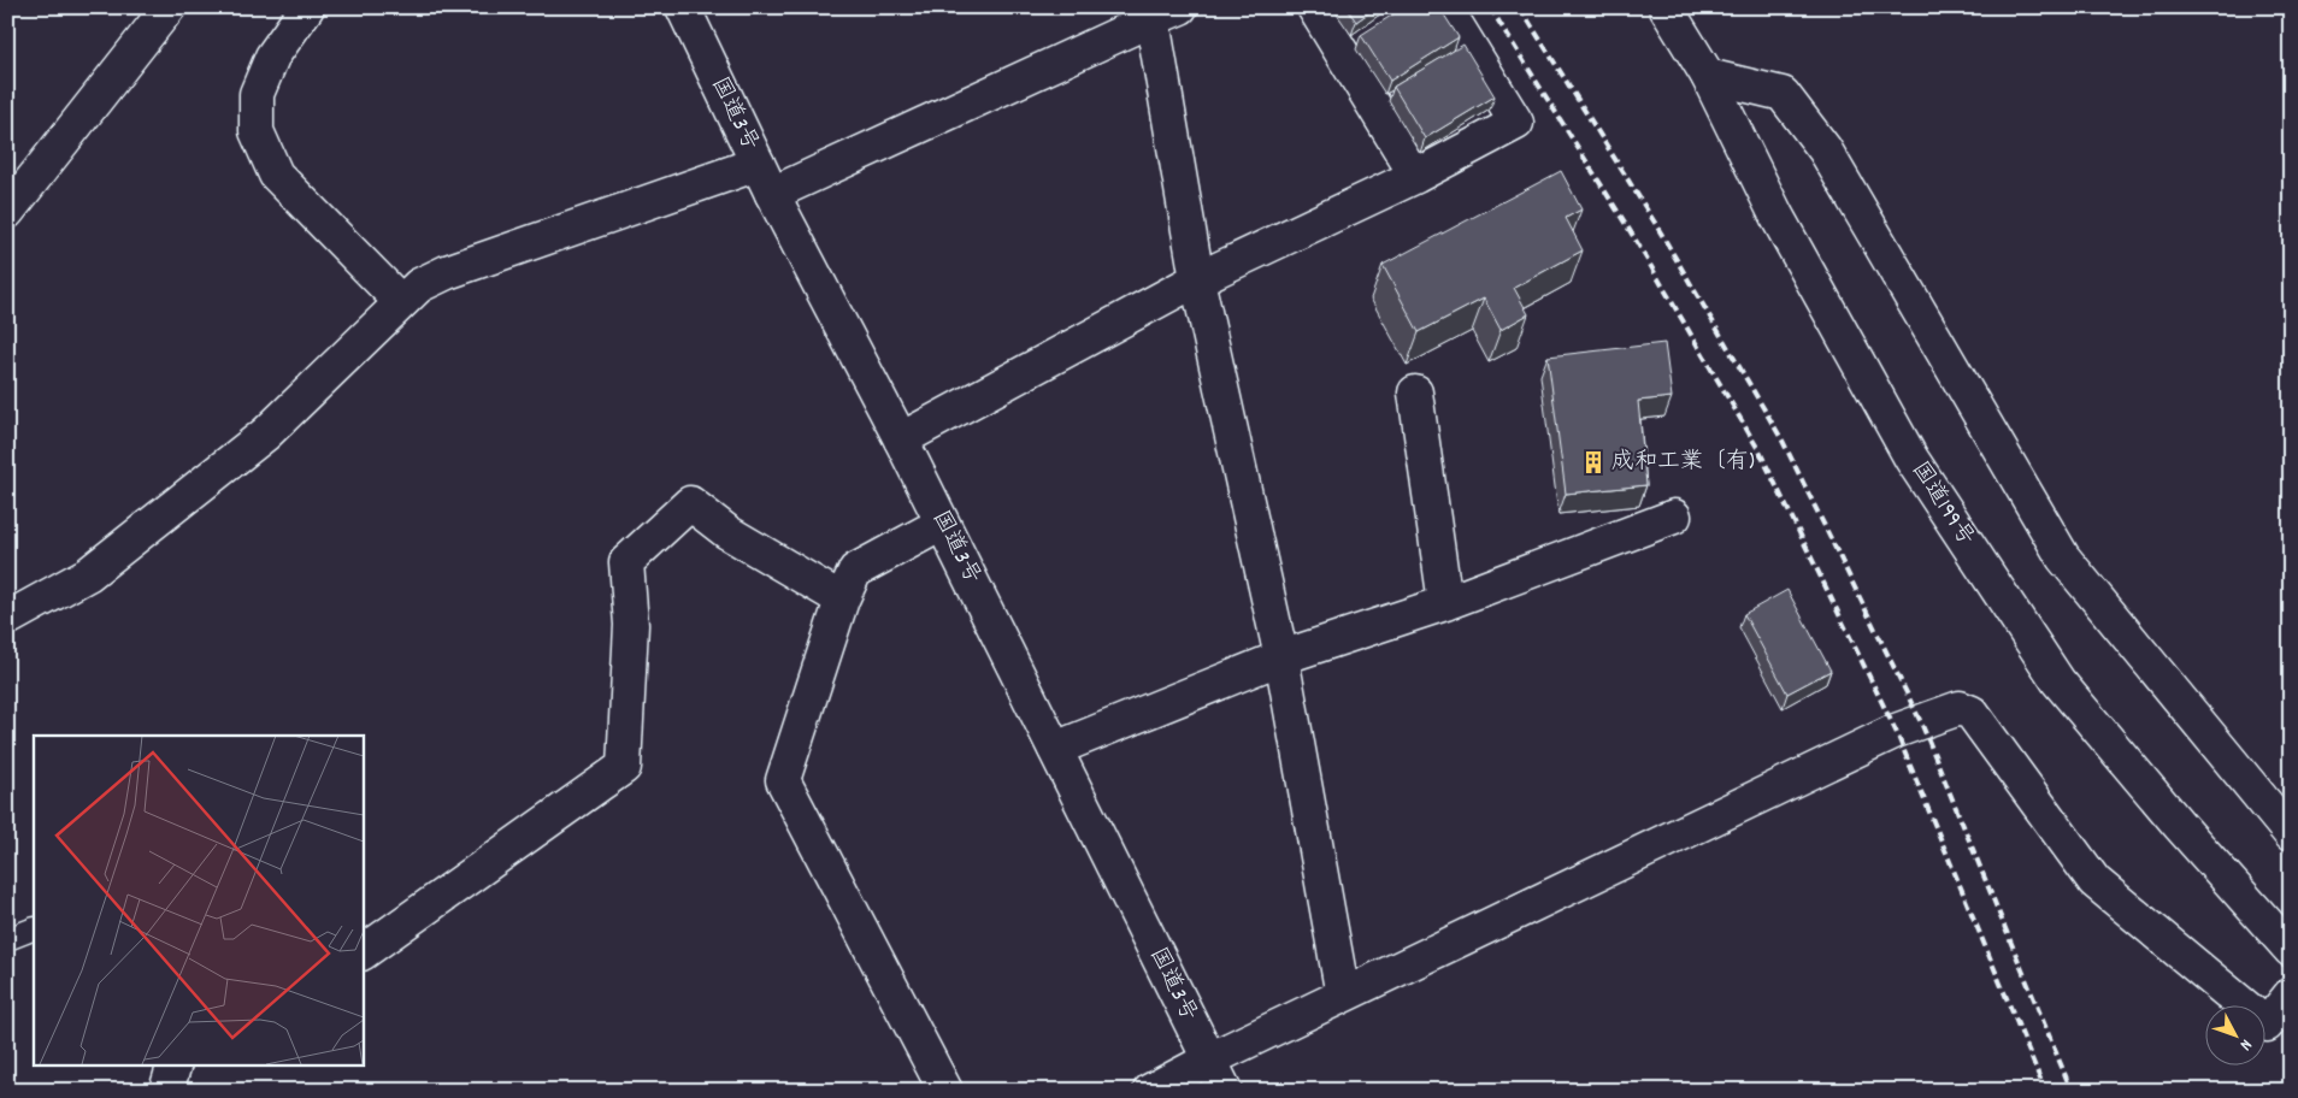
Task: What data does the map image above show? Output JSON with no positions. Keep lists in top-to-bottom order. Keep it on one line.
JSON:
{"streets":{"main road":["国道3号","国道199号"]},"places":{"building":["成和工業〔有)"]},"north":"bottom right"}
